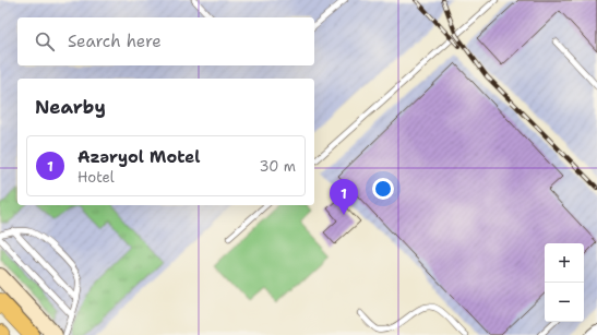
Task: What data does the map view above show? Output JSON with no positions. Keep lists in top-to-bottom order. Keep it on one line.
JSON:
{"page":{"search":"Search here","heading":"Nearby","list":[{"mark":"1","name":"Azəryol Motel","note":"Hotel","value":"30 m"}],"pins":"1","map_buttons":["+","−"]}}
